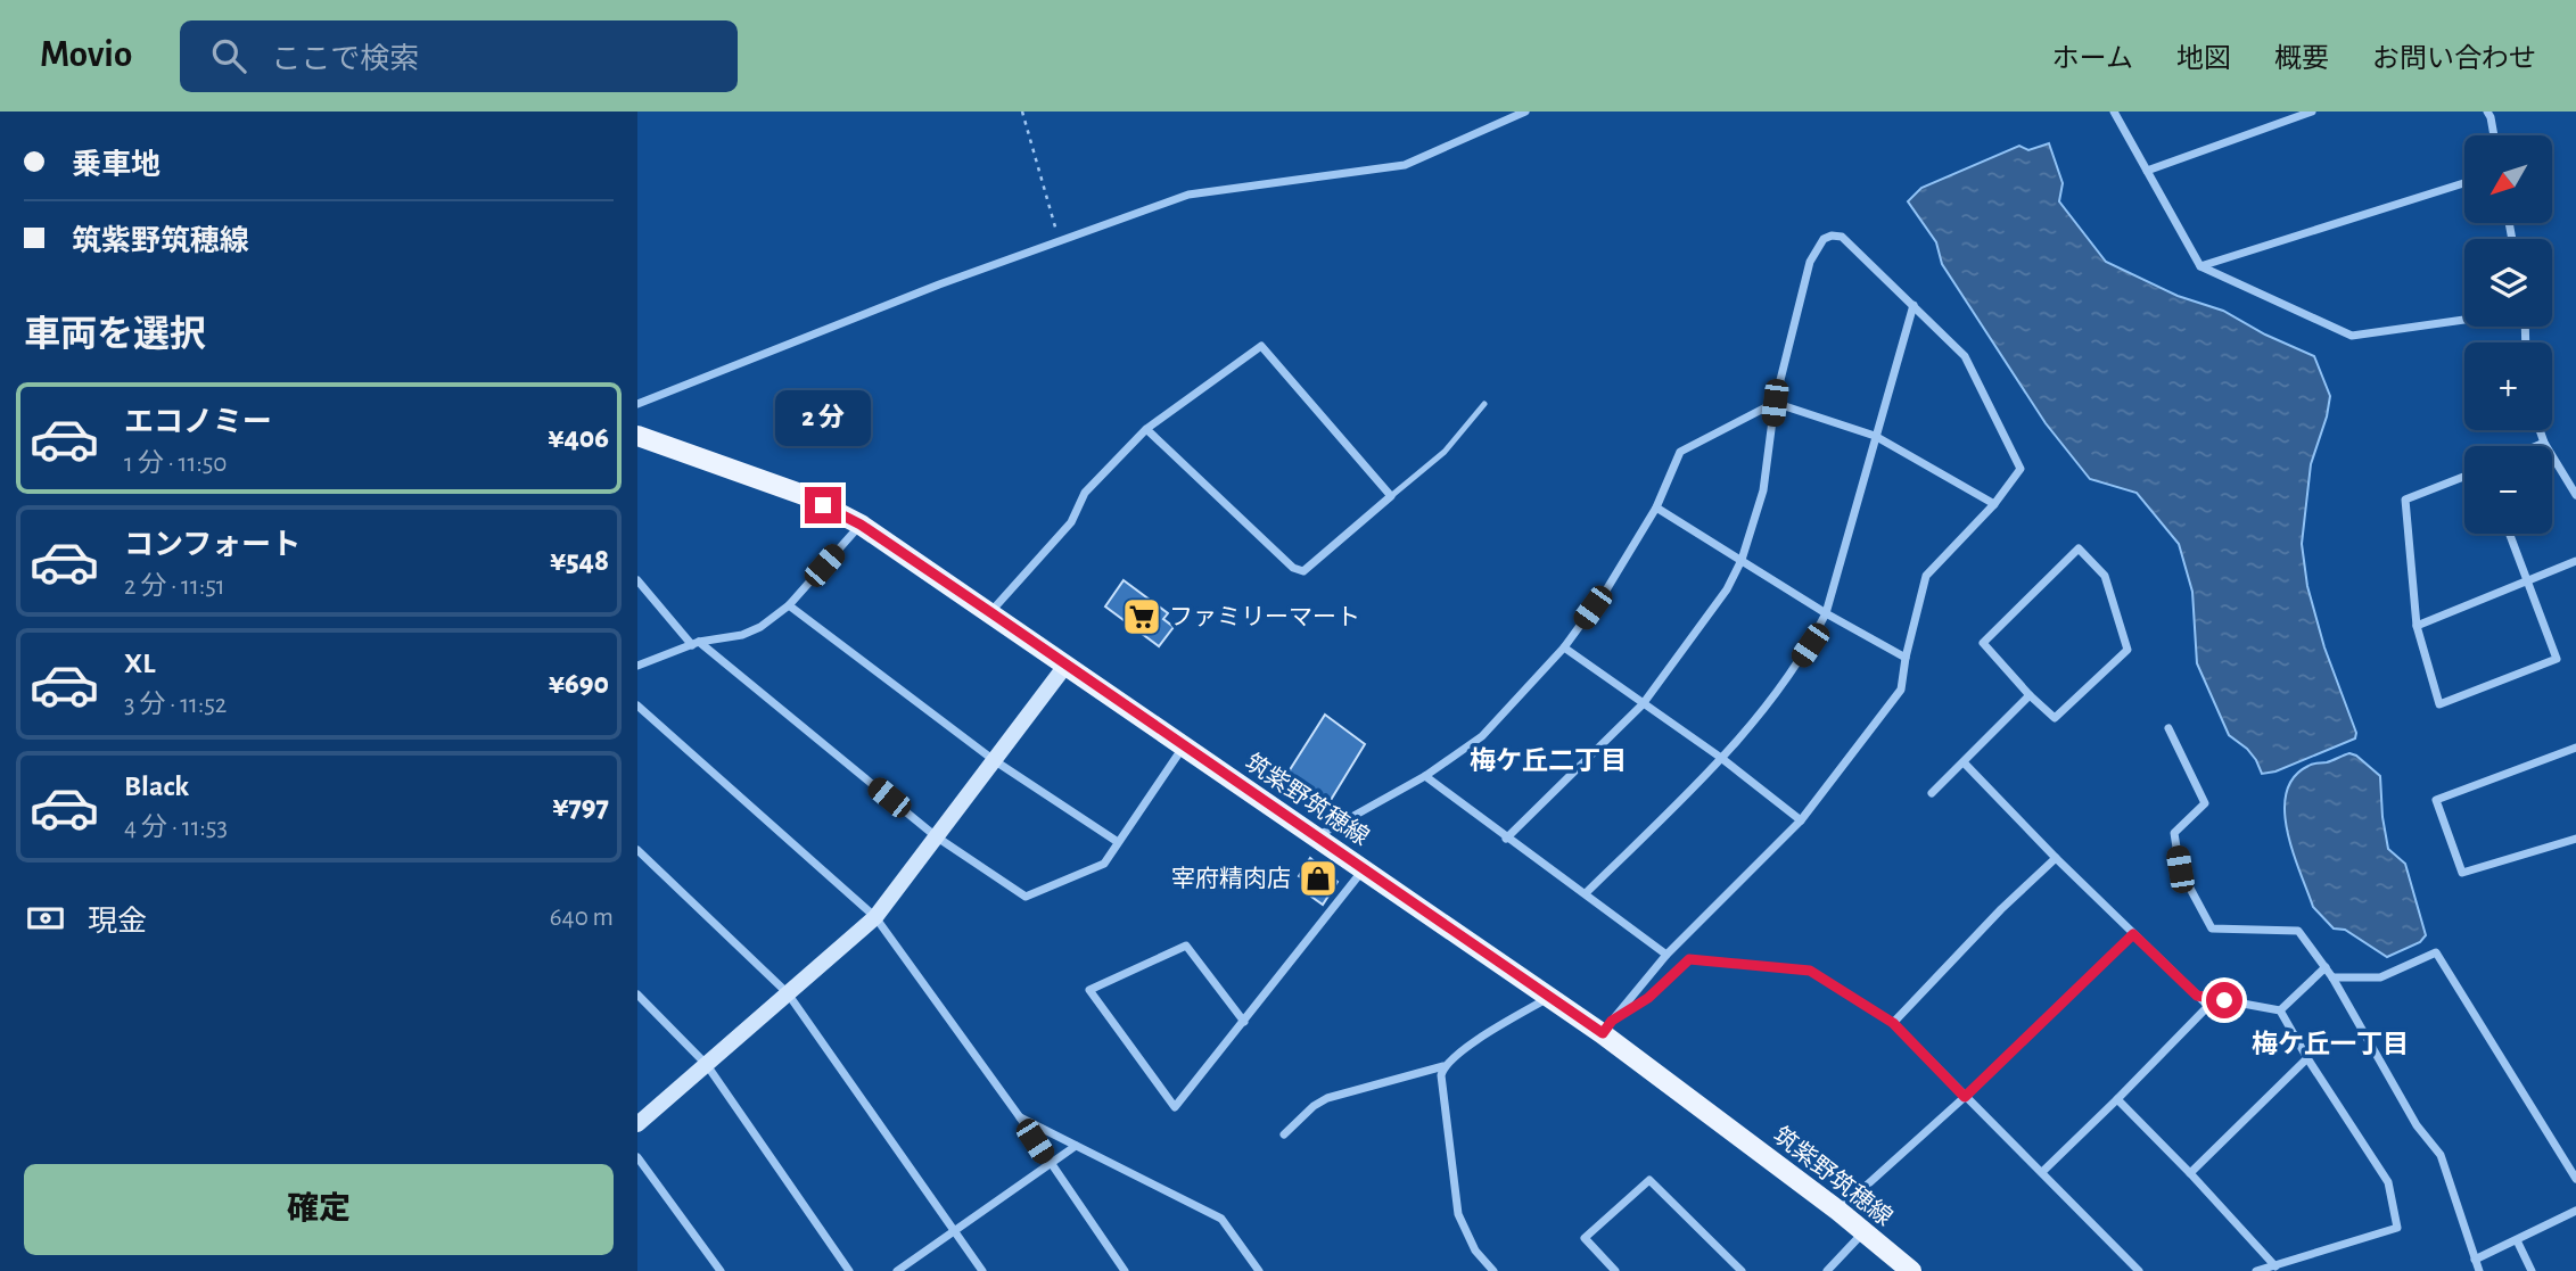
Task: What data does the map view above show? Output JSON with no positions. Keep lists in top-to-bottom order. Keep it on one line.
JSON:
{"streets":{"main road":["筑紫野筑穂線"]},"districts":["梅ケ丘二丁目","梅ケ丘一丁目"],"places":{"supermarket":["ファミリーマート"],"shop":["宰府精肉店"]},"north":"bottom left","page":{"header":"Movio","search":"ここで検索","nav":["ホーム","地図","概要","お問い合わせ"],"banner":["乗車地","筑紫野筑穂線"],"map_buttons":["+","−"],"heading":"車両を選択","list":[{"name":"エコノミー","note":"1 分 · 11:50","value":"¥406"},{"name":"コンフォート","note":"2 分 · 11:51","value":"¥548"},{"name":"XL","note":"3 分 · 11:52","value":"¥690"},{"name":"Black","note":"4 分 · 11:53","value":"¥797"}],"bubble":"2 分","pay":["現金","640 m"],"buttons":"確定"}}
